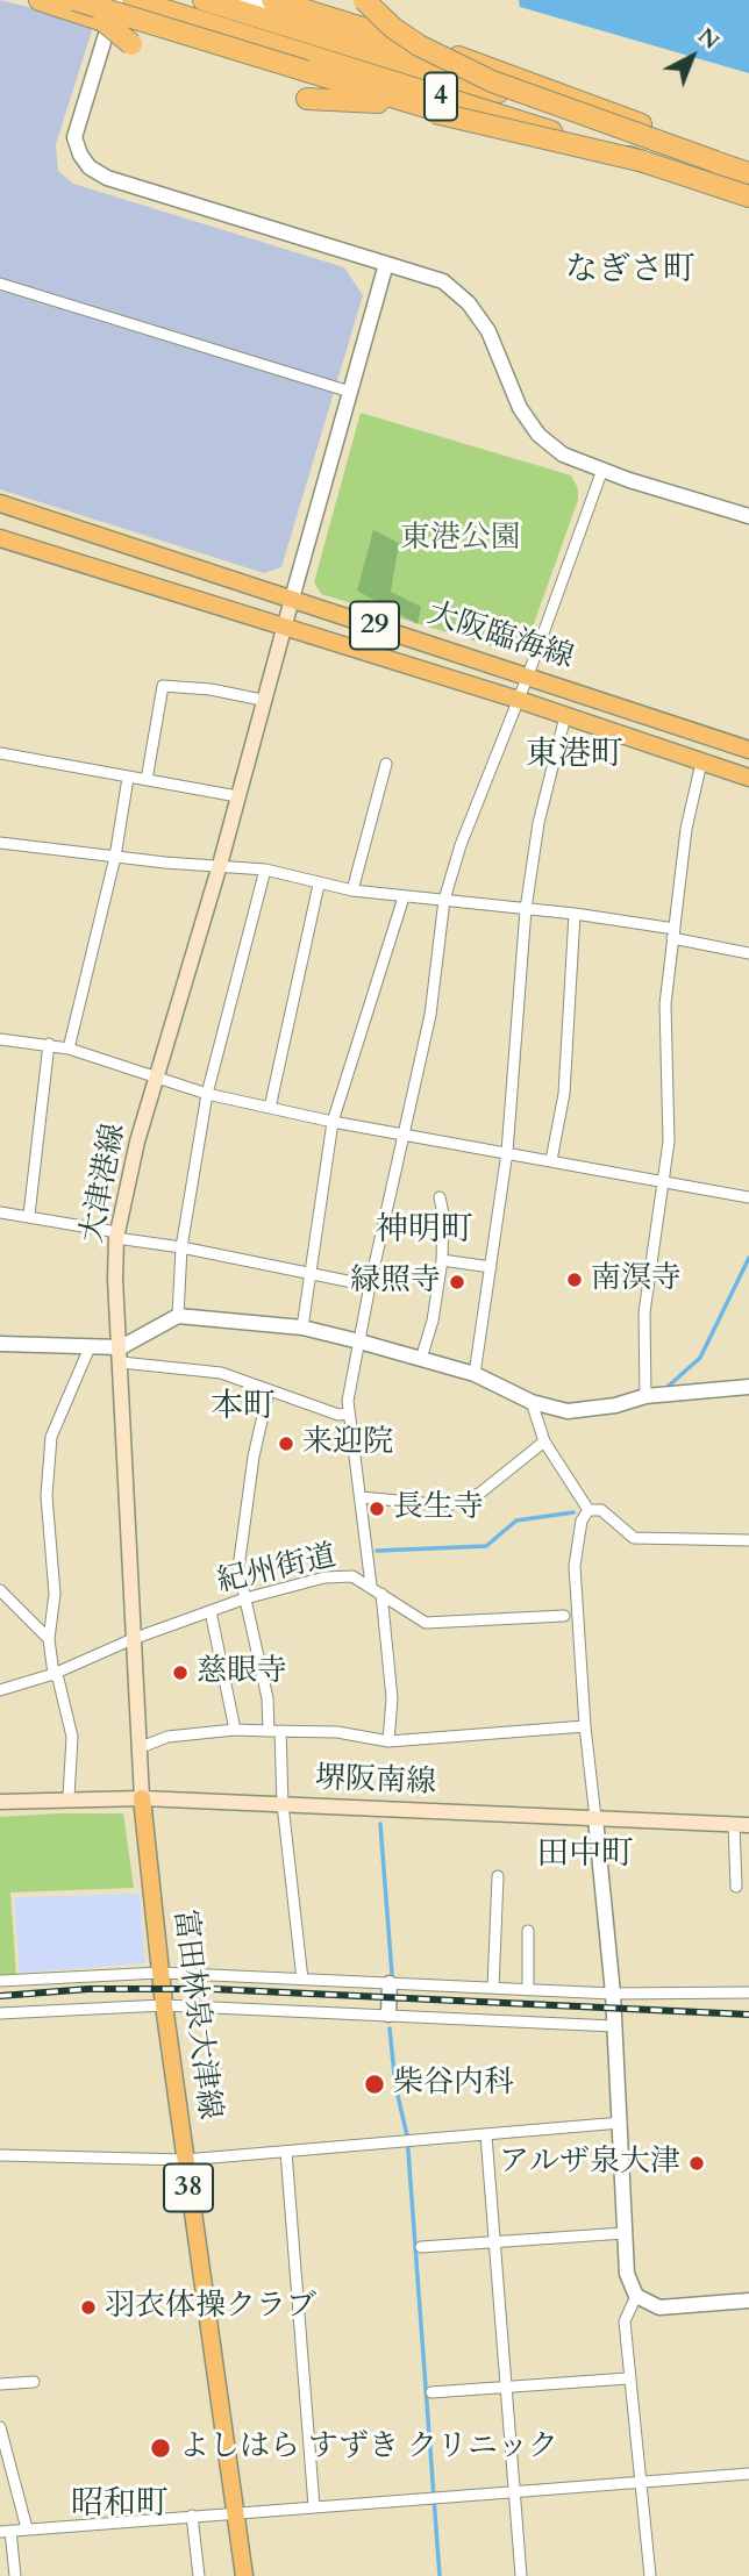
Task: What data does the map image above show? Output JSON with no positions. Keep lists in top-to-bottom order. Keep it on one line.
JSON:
{"streets":{"highway":["4"],"main road":["29","大阪臨海線","大津港線","堺阪南線","富田林泉大津線","38"],"street":["紀州街道"]},"crossings":[["大阪臨海線","大津港線"],["大津港線","紀州街道"],["大津港線","堺阪南線"],["大津港線","富田林泉大津線"],["堺阪南線","富田林泉大津線"]],"districts":["なぎさ町","東港町","神明町","本町","田中町","昭和町"],"parks":["東港公園"],"places":["南溟寺","緑照寺","来迎院","長生寺","慈眼寺","柴谷内科","アルザ泉大津","羽衣体操クラブ","よしはら すずき クリニック"],"north":"top right"}
